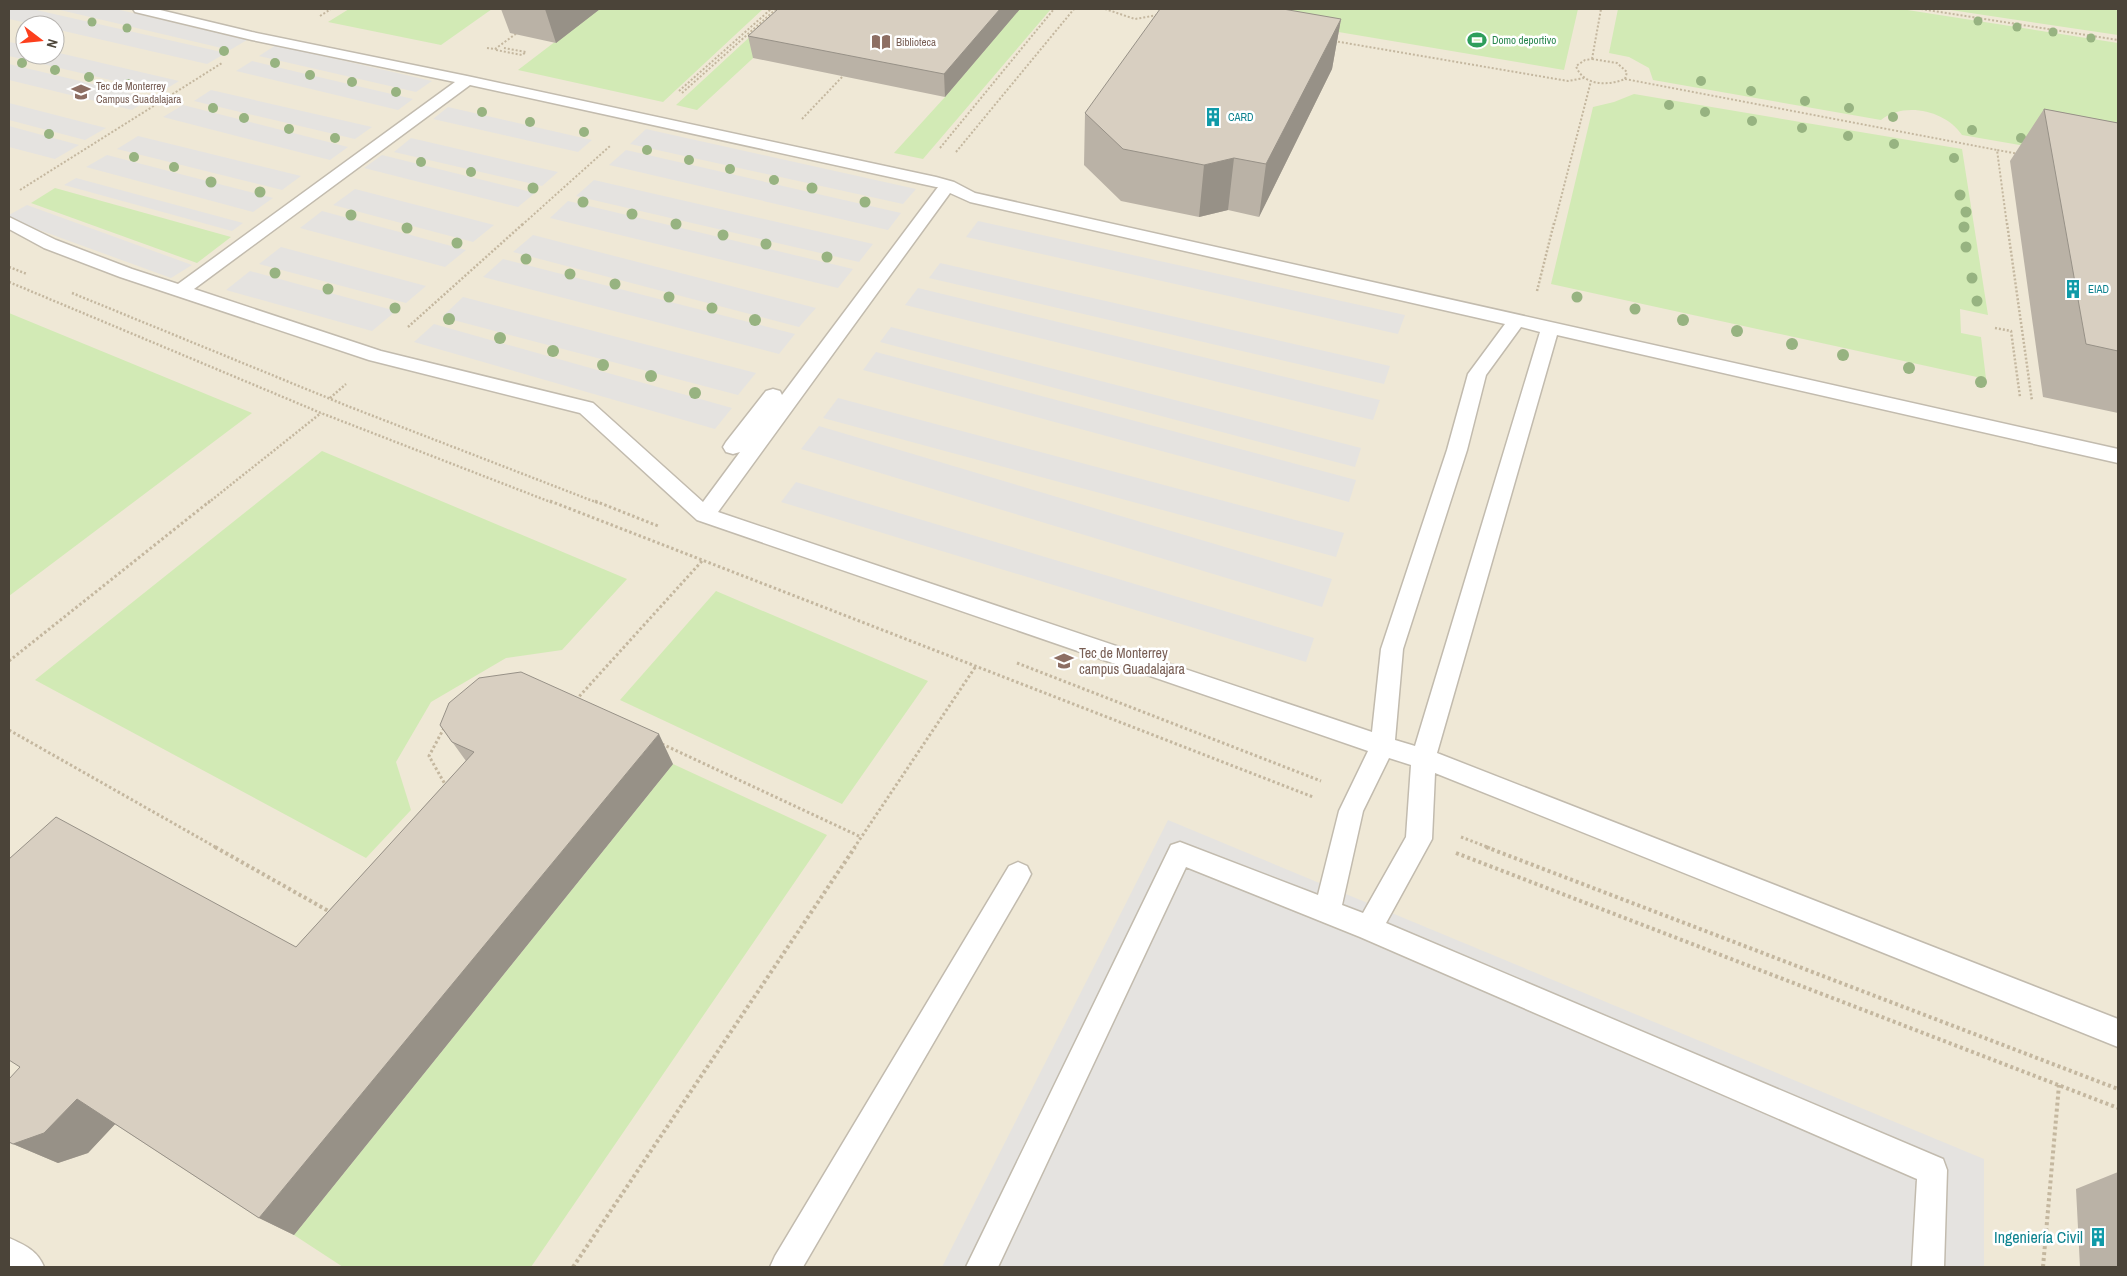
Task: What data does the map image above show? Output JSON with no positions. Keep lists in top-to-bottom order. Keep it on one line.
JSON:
{"places":{"sports":["Domo deportivo"],"library":["Biblioteca"],"school or university":["Tec de Monterrey Campus Guadalajara","Tec de Monterrey campus Guadalajara"],"building":["CARD","EIAD","Ingeniería Civil"]},"north":"right"}
